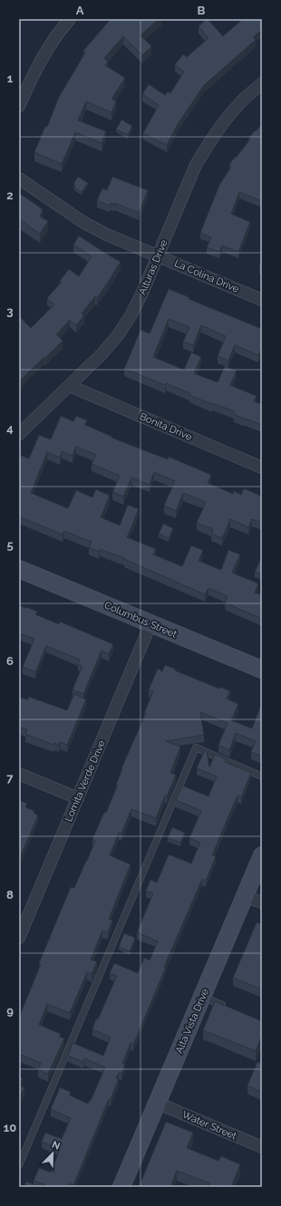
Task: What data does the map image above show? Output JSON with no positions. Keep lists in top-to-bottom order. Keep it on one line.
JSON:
{"streets":{"street":["Alturas Drive","La Colina Drive","Bonita Drive","Columbus Street","Lomita Verde Drive","Alta Vista Drive","Water Street"]},"crossings":[["Alturas Drive","La Colina Drive"],["Alturas Drive","Bonita Drive"],["Columbus Street","Lomita Verde Drive"],["Alta Vista Drive","Water Street"]],"north":"top right","grid":{"columns":["A","B"],"rows":["1","2","3","4","5","6","7","8","9","10"]}}
